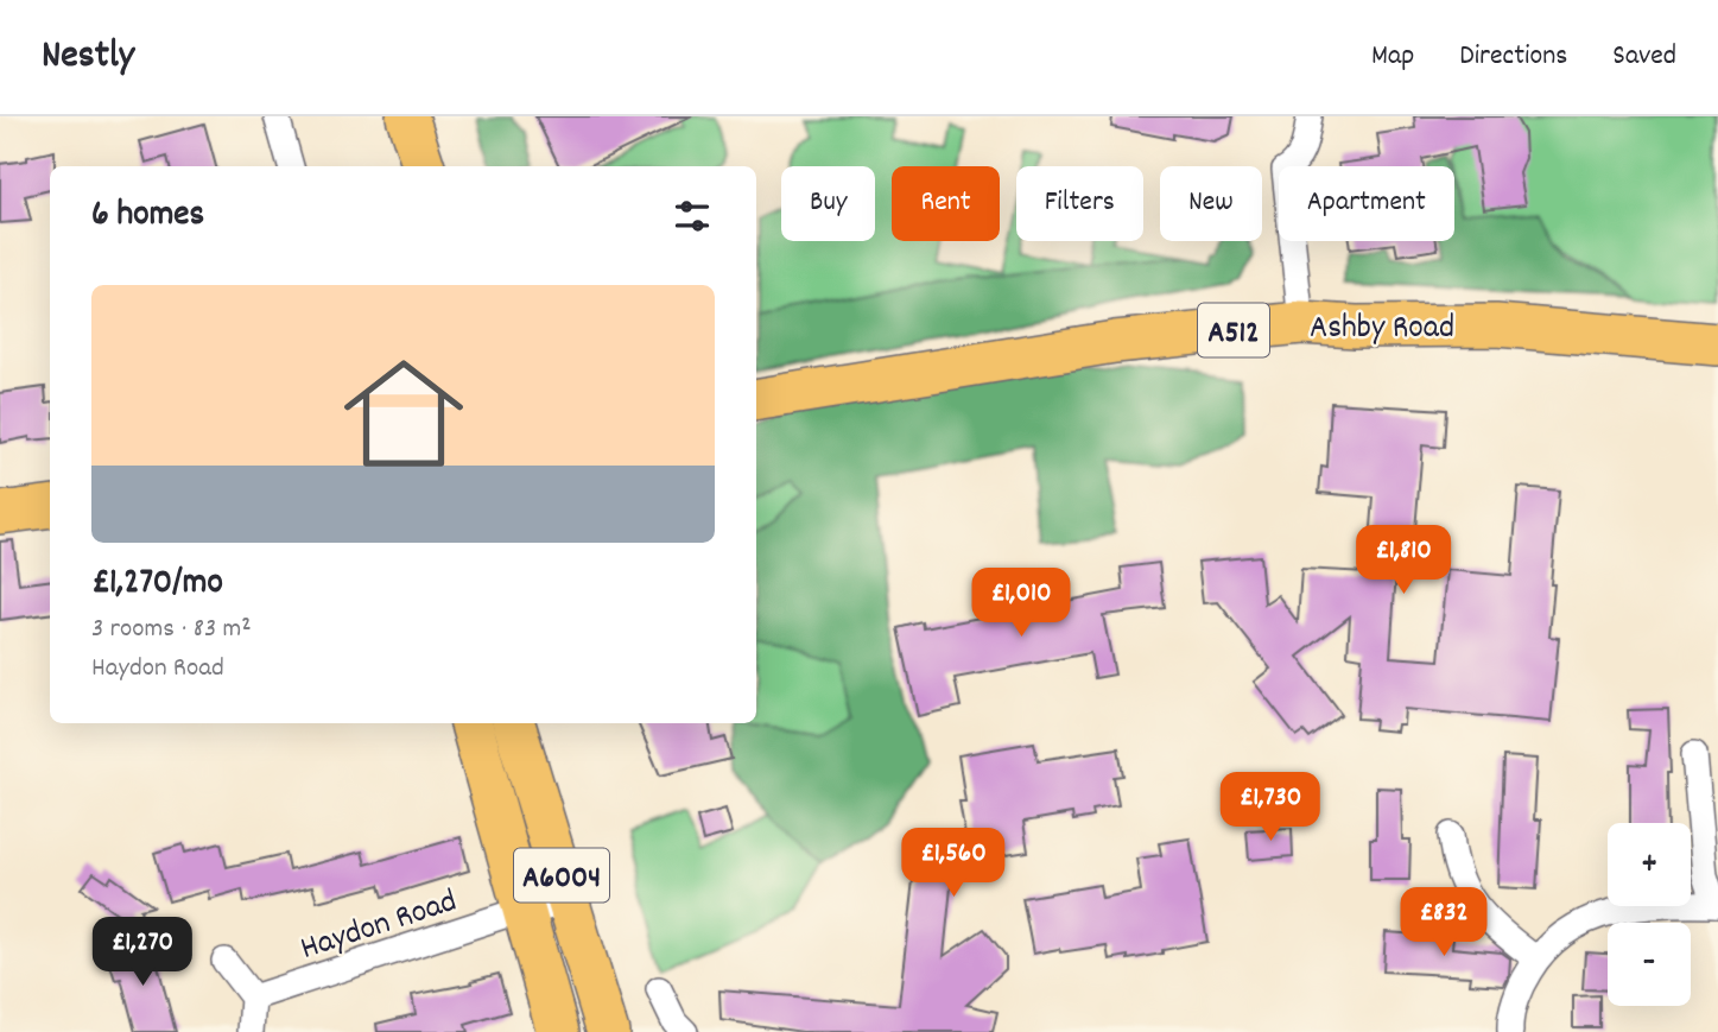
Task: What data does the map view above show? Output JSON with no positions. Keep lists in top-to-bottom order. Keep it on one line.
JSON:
{"streets":{"main road":["Ashby Road","A512","A6004"],"street":["Haydon Road"]},"crossings":[["A6004","Haydon Road"]],"page":{"header":"Nestly","nav":["Map","Directions","Saved"],"chip":["Buy","Rent","Filters","New","Apartment"],"heading":"6 homes","list":[{"name":"£1,270/mo","note":"3 rooms · 83 m² · Haydon Road"}],"price":["£1,810","£1,010","£1,730","£1,560","£832","£1,270"],"map_buttons":["+","−"]}}
